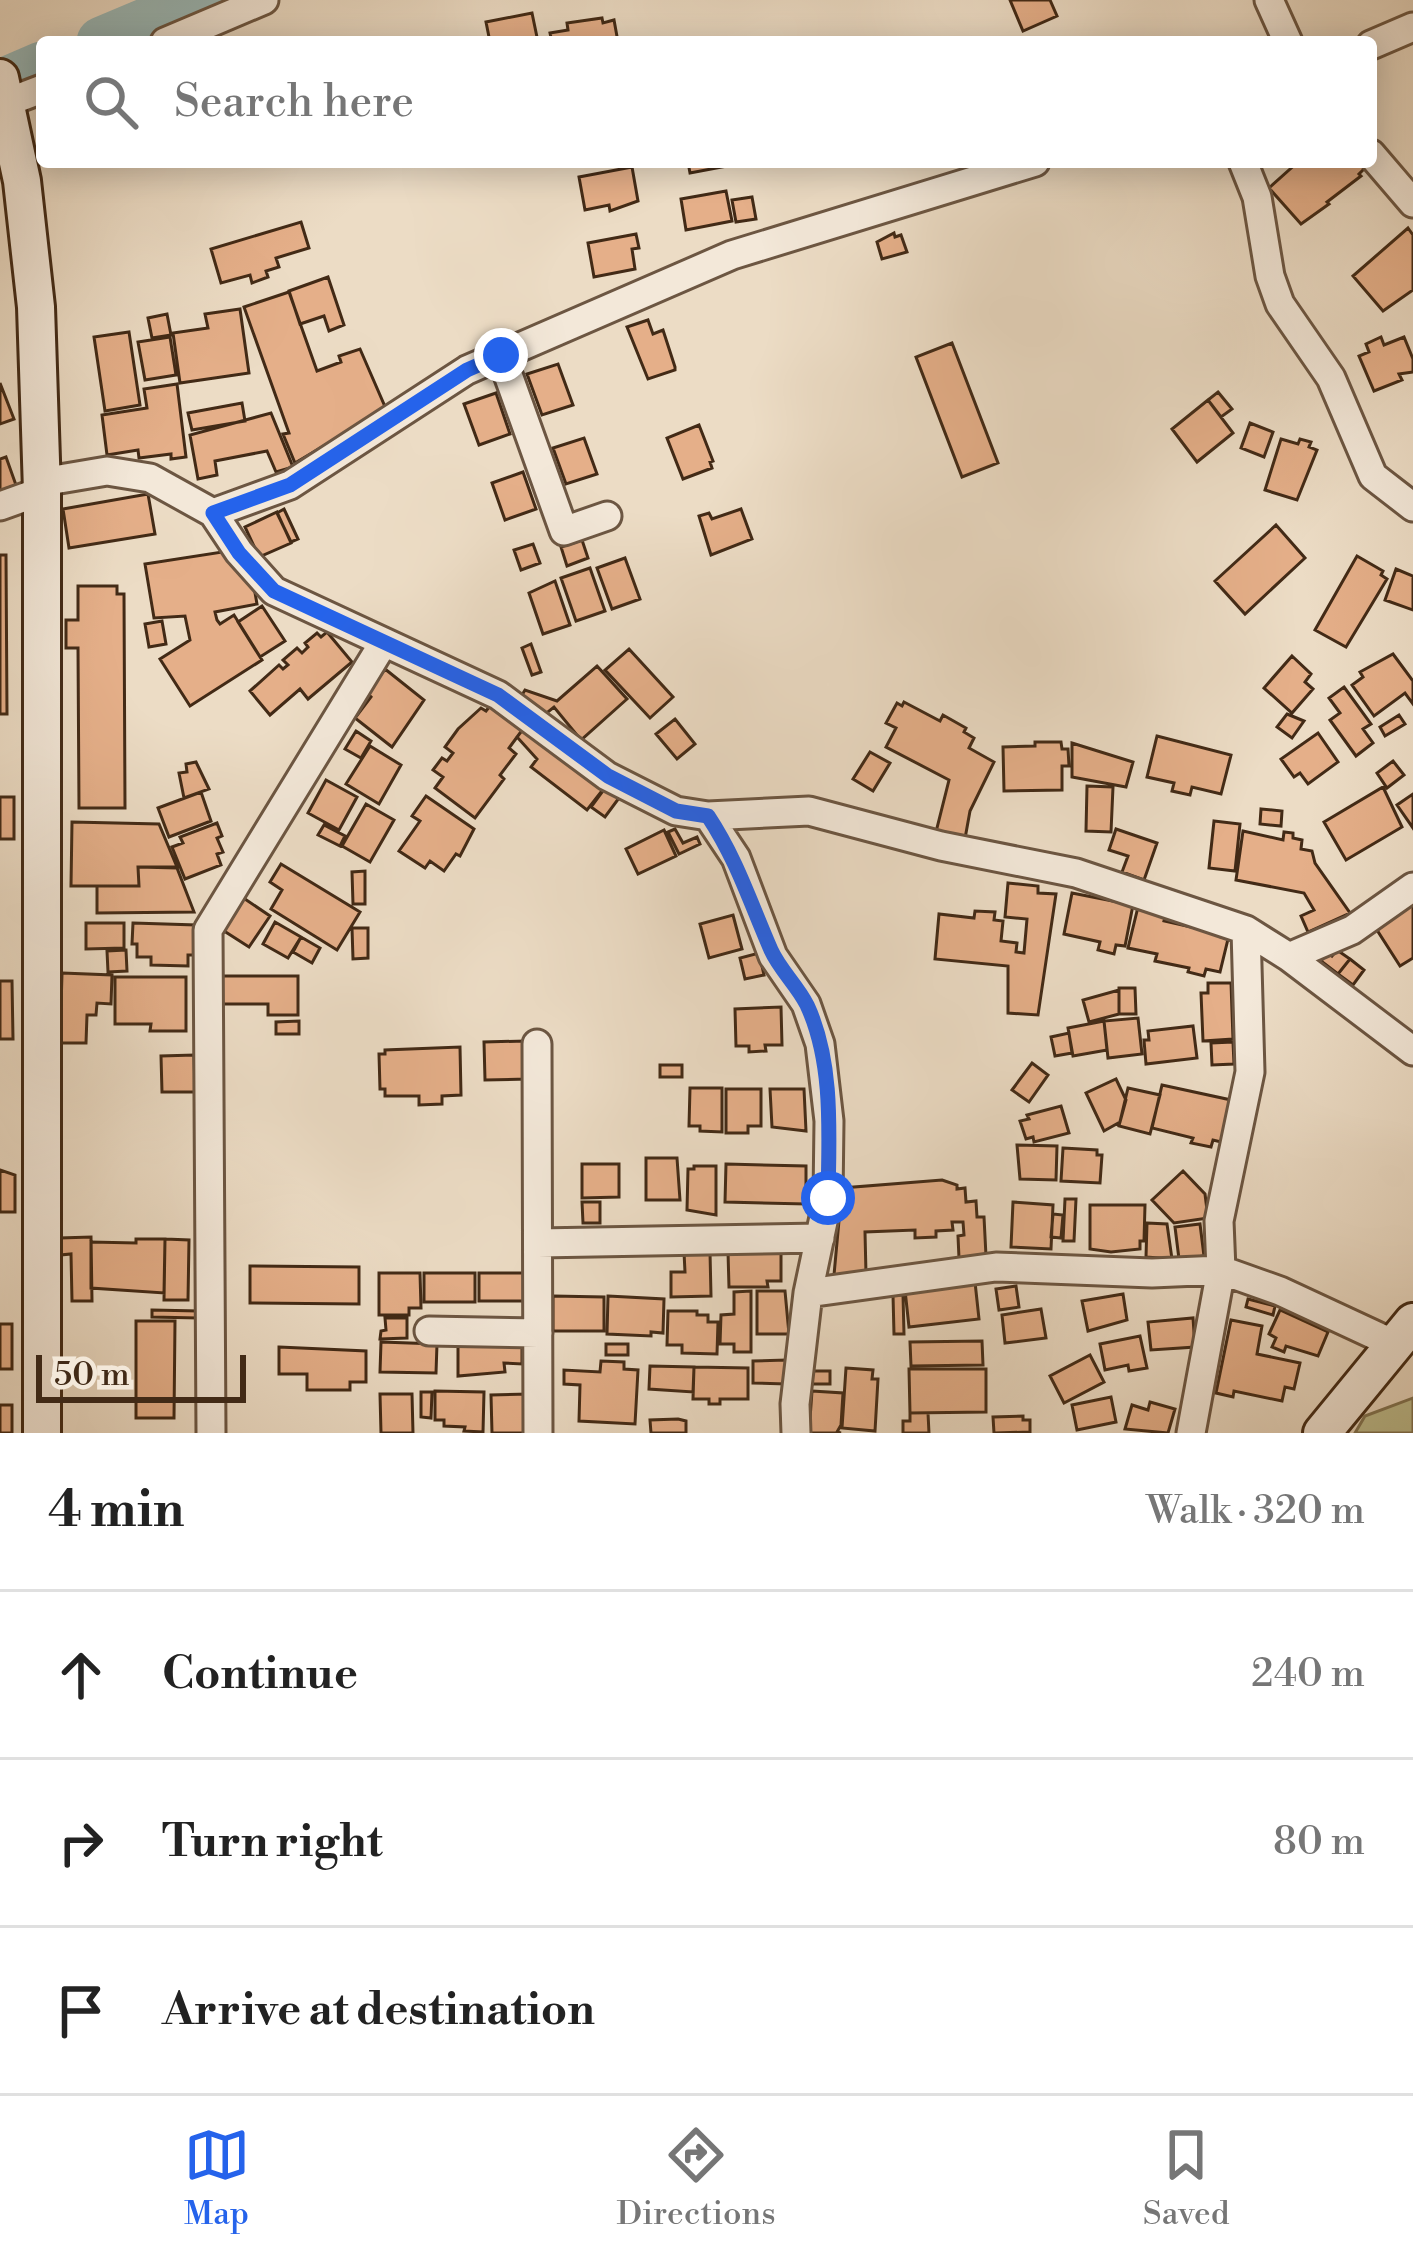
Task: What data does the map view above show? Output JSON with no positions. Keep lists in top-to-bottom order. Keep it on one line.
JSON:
{"scale_bar":"50 m","page":{"search":"Search here","scale":"50 m","heading":["4 min","Walk · 320 m"],"list":[["Continue","240 m"],["Turn right","80 m"],"Arrive at destination"],"nav":["Map","Directions","Saved"]}}
